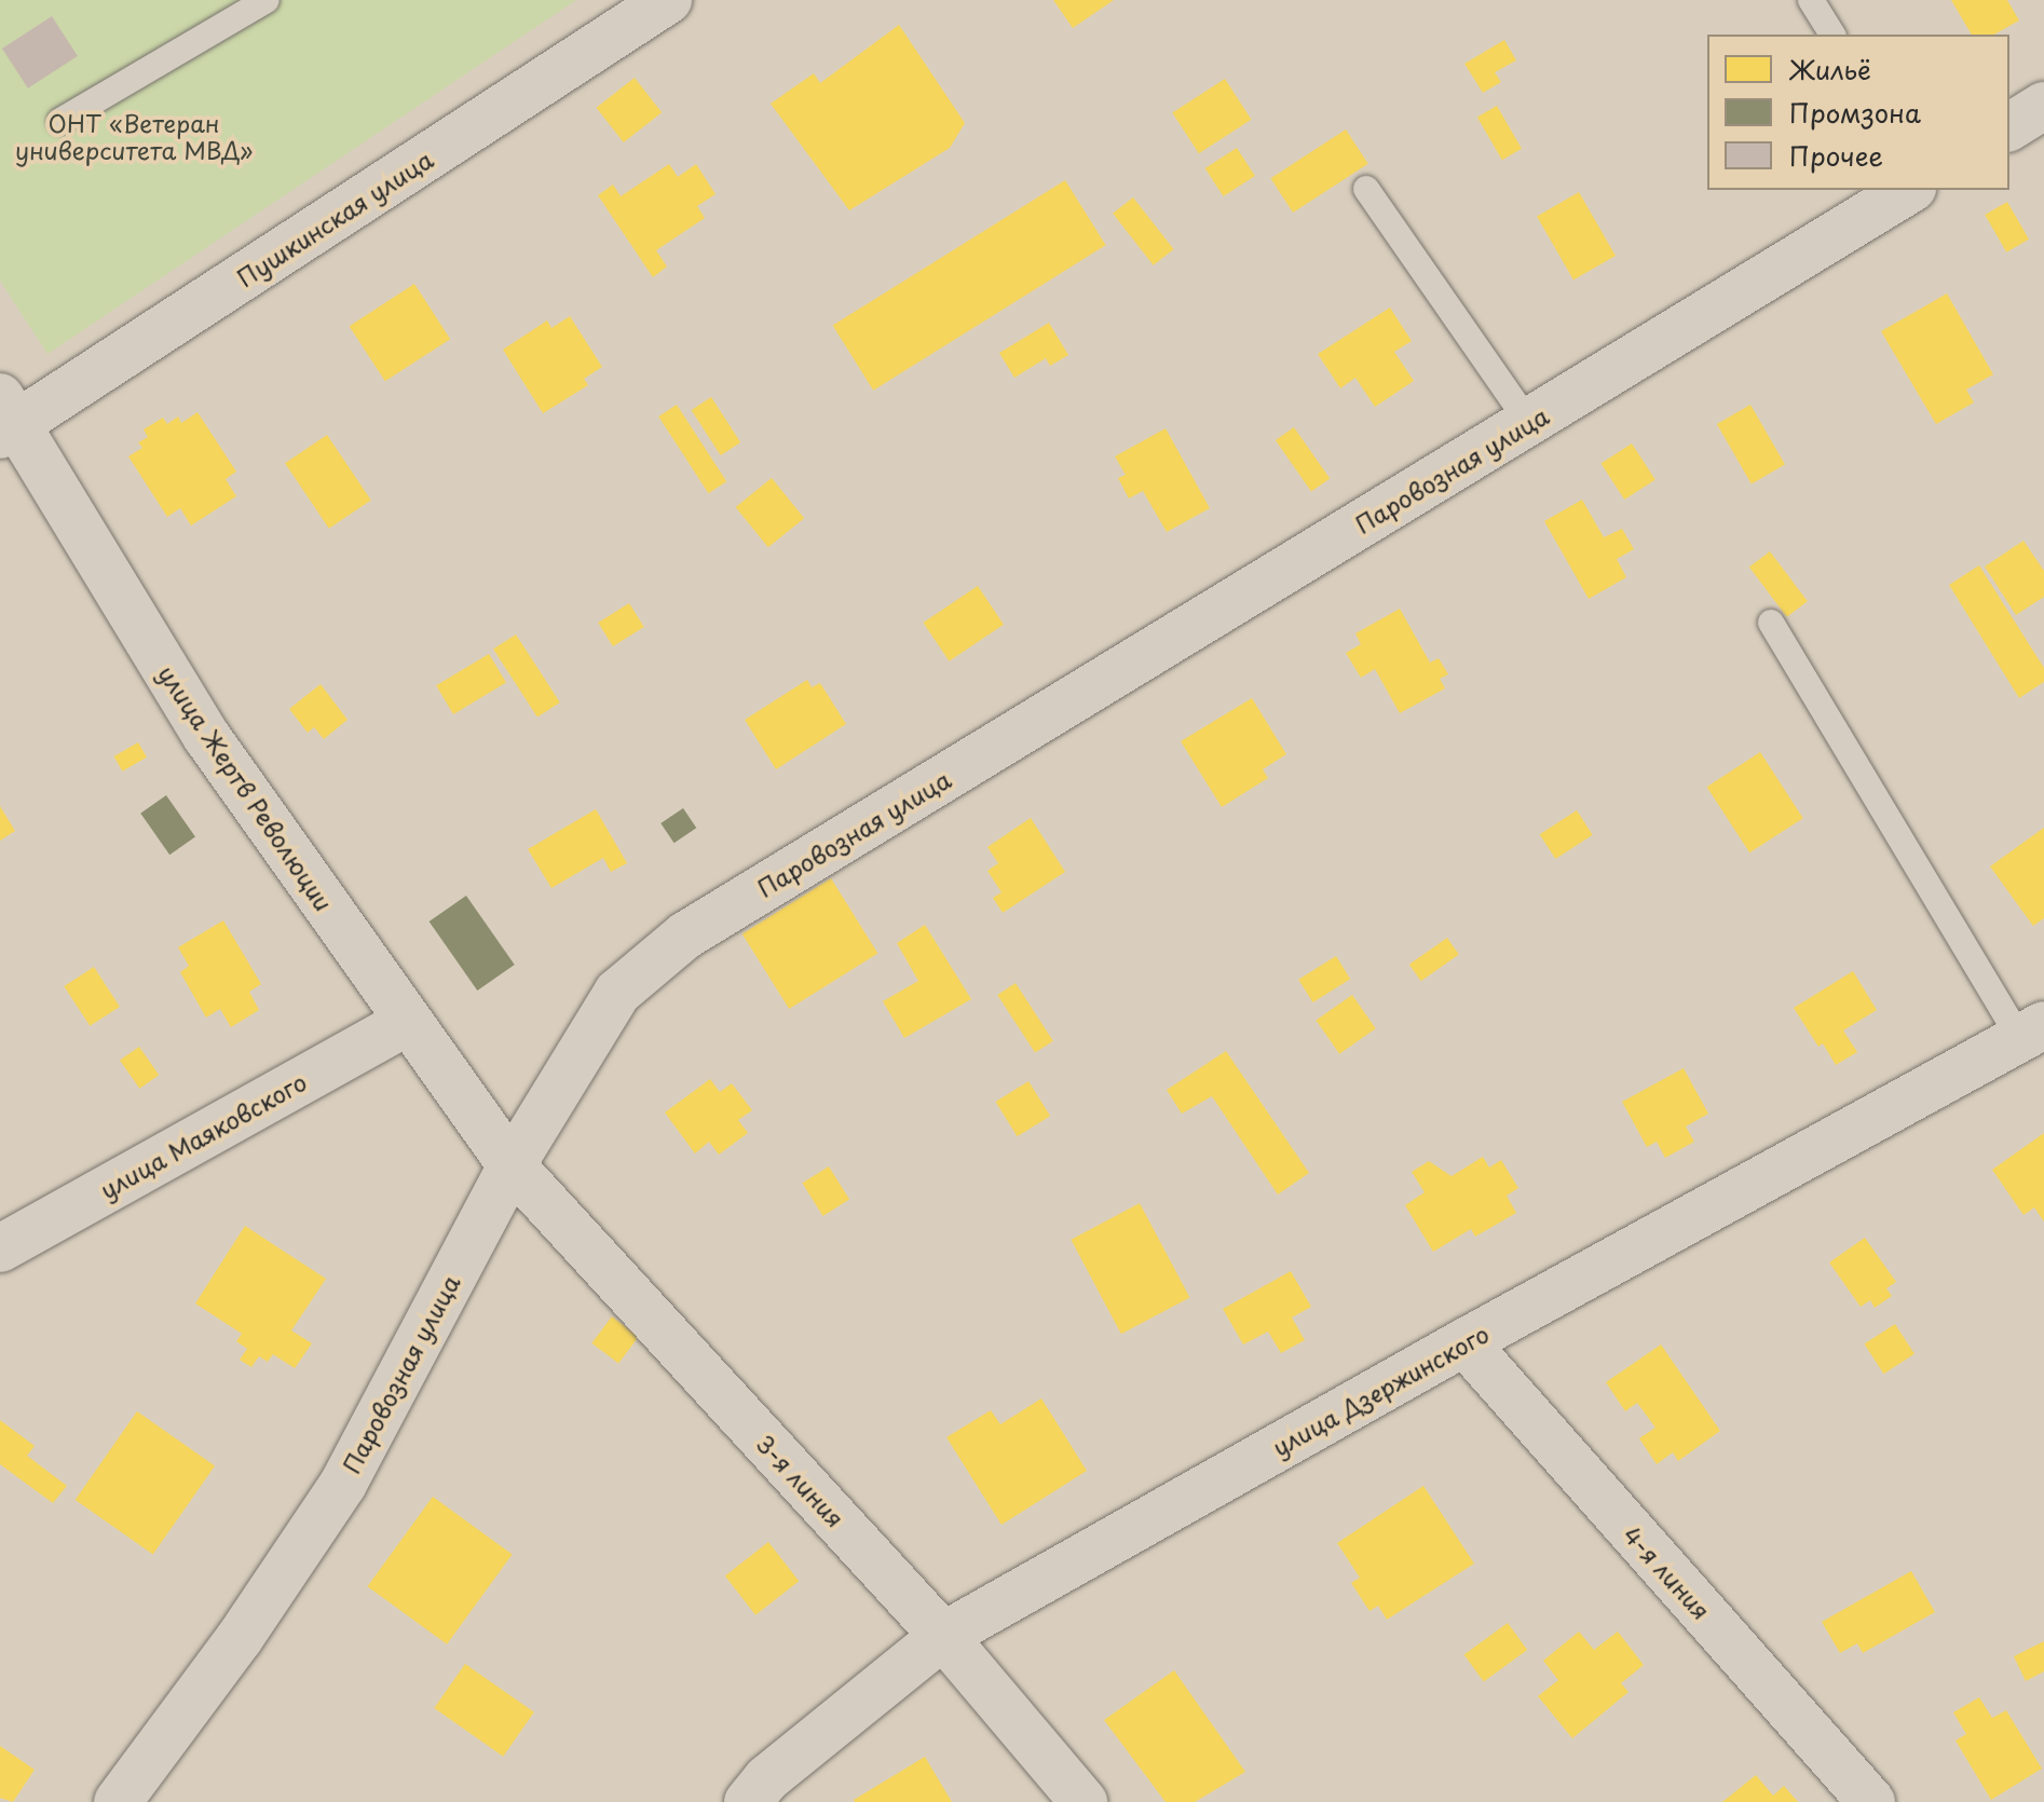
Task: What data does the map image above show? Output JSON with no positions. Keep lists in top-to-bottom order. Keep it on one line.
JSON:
{"streets":{"street":["Пушкинская улица","Паровозная улица","улица Жертв Революции","улица Маяковского","улица Дзержинского","3-я линия","4-я линия"]},"crossings":[["Пушкинская улица","улица Жертв Революции"],["Паровозная улица","улица Жертв Революции"],["Паровозная улица","3-я линия"],["улица Жертв Революции","улица Маяковского"],["улица Жертв Революции","3-я линия"],["улица Дзержинского","3-я линия"],["улица Дзержинского","4-я линия"]],"parks":["ОНТ «Ветеран университета МВД»"],"legend":["Жильё","Промзона","Прочее"]}
